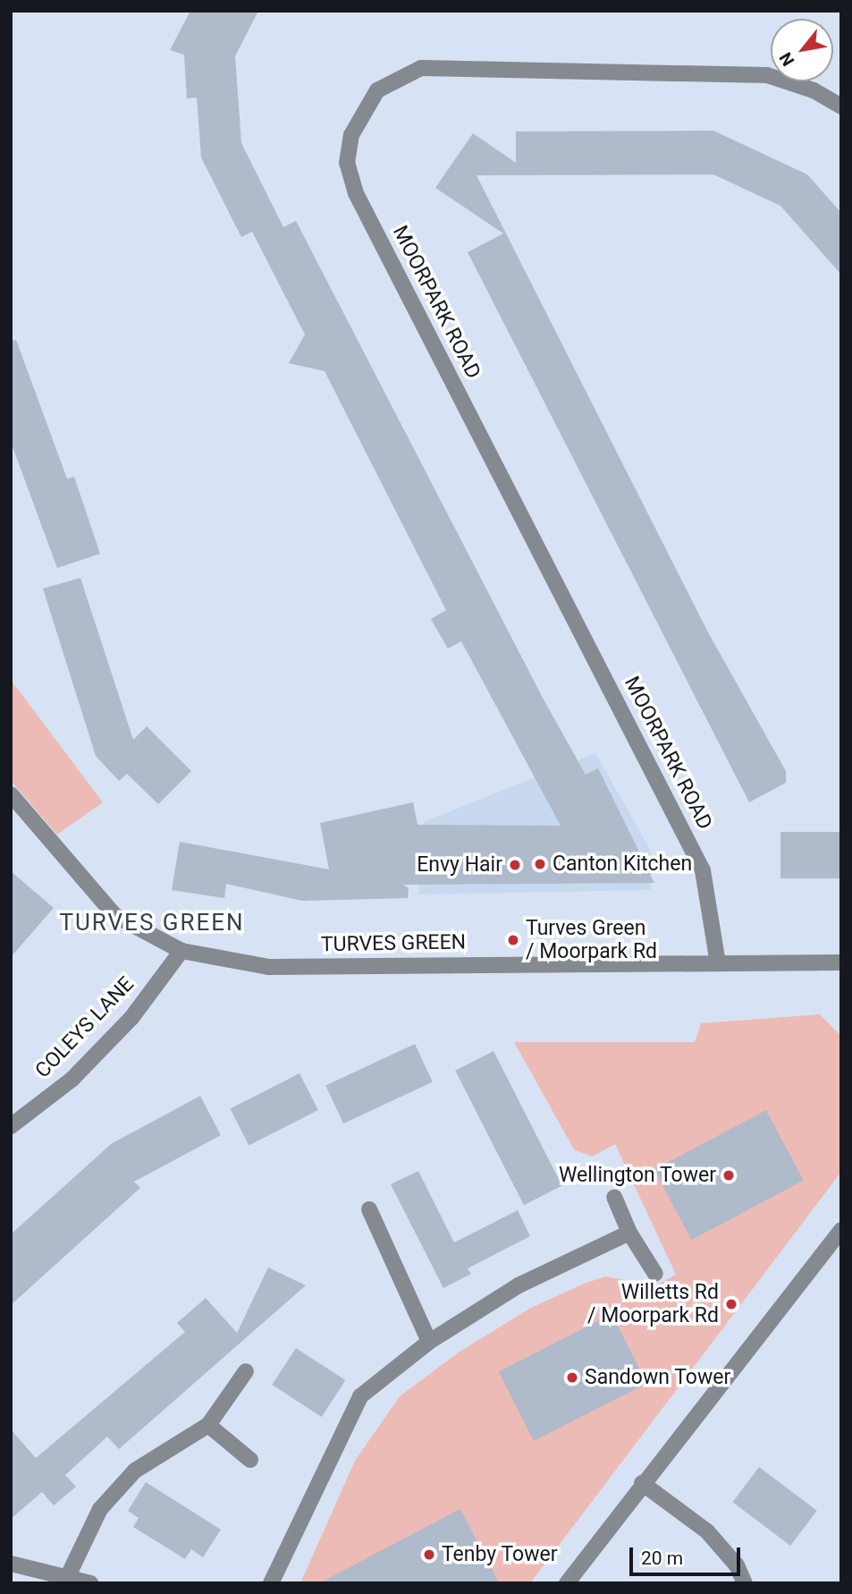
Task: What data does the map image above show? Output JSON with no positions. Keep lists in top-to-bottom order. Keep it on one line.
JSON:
{"streets":{"street":["MOORPARK ROAD","TURVES GREEN","COLEYS LANE"]},"crossings":[["MOORPARK ROAD","TURVES GREEN"],["TURVES GREEN","COLEYS LANE"]],"districts":["TURVES GREEN"],"places":["Canton Kitchen","Envy Hair","Turves Green / Moorpark Rd","Wellington Tower","Willetts Rd / Moorpark Rd","Sandown Tower","Tenby Tower"],"scale_bar":"20 m","north":"bottom left"}
